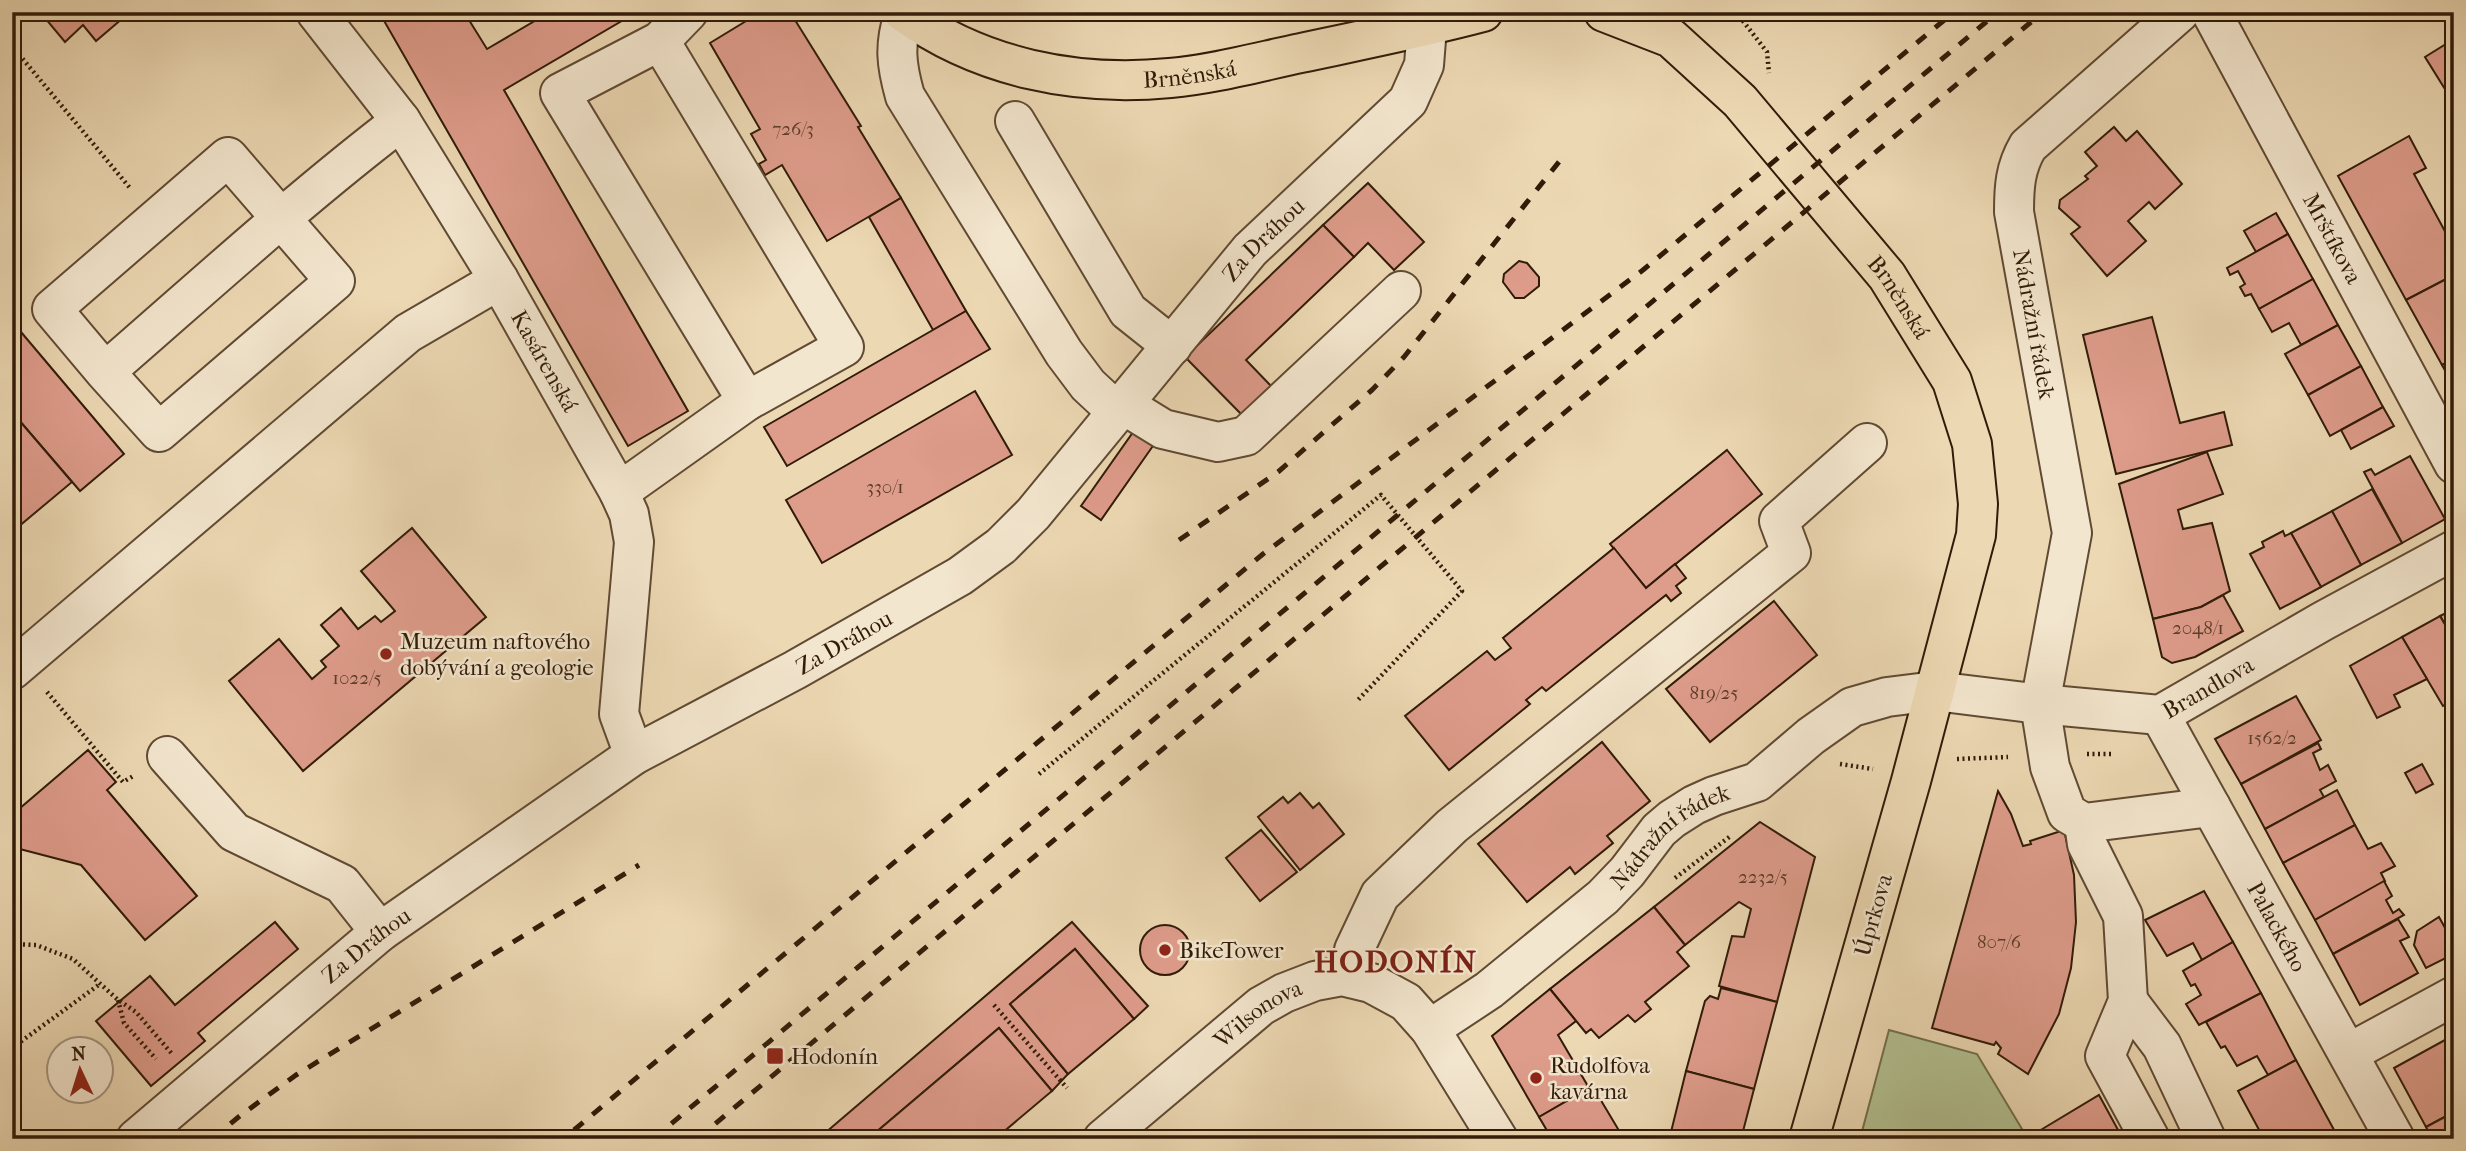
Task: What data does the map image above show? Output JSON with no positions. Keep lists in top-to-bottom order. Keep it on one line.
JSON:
{"streets":{"main road":["Brněnská","Úprkova"],"street":["Mrštíkova","Za Dráhou","Nádražní řádek","Kasárenská","Brandlova","Palackého","Wilsonova"]},"crossings":[["Brněnská","Za Dráhou"],["Brněnská","Nádražní řádek"],["Brněnská","Brandlova"],["Brněnská","Úprkova"],["Za Dráhou","Kasárenská"],["Nádražní řádek","Brandlova"],["Nádražní řádek","Úprkova"],["Nádražní řádek","Wilsonova"],["Brandlova","Úprkova"],["Brandlova","Palackého"]],"districts":["HODONÍN"],"places":{"other":["Muzeum naftového dobývání a geologie","BikeTower","Rudolfova kavárna"],"transit":["Hodonín"]},"house_numbers":["726/3","330/1","2048/1","1022/5","819/25","1562/2","2232/5","807/6"],"north":"top"}
